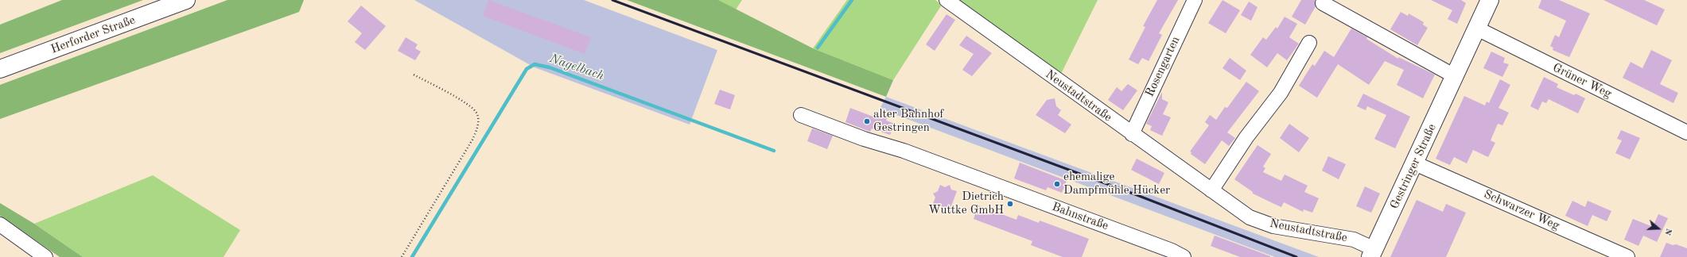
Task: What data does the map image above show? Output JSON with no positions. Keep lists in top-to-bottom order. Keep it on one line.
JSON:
{"streets":{"main road":["Herforder Straße","Gestringer Straße"],"street":["Rosengarten","Grüner Weg","Neustadtstraße","Schwarzer Weg","Bahnstraße"]},"crossings":[["Rosengarten","Neustadtstraße"],["Grüner Weg","Gestringer Straße"],["Neustadtstraße","Gestringer Straße"],["Gestringer Straße","Schwarzer Weg"]],"water":["Nagelbach"],"places":["alter Bahnhof Gestringen","ehemalige Dampfmühle Hücker","Dietrich Wuttke GmbH"],"north":"right"}
